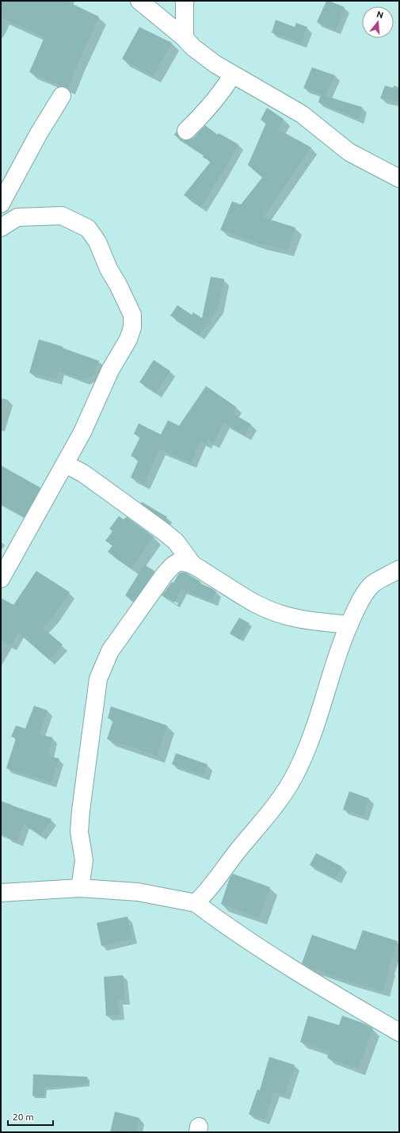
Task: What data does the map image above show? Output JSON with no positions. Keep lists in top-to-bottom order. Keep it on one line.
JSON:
{"scale_bar":"20 m","north":"top"}
